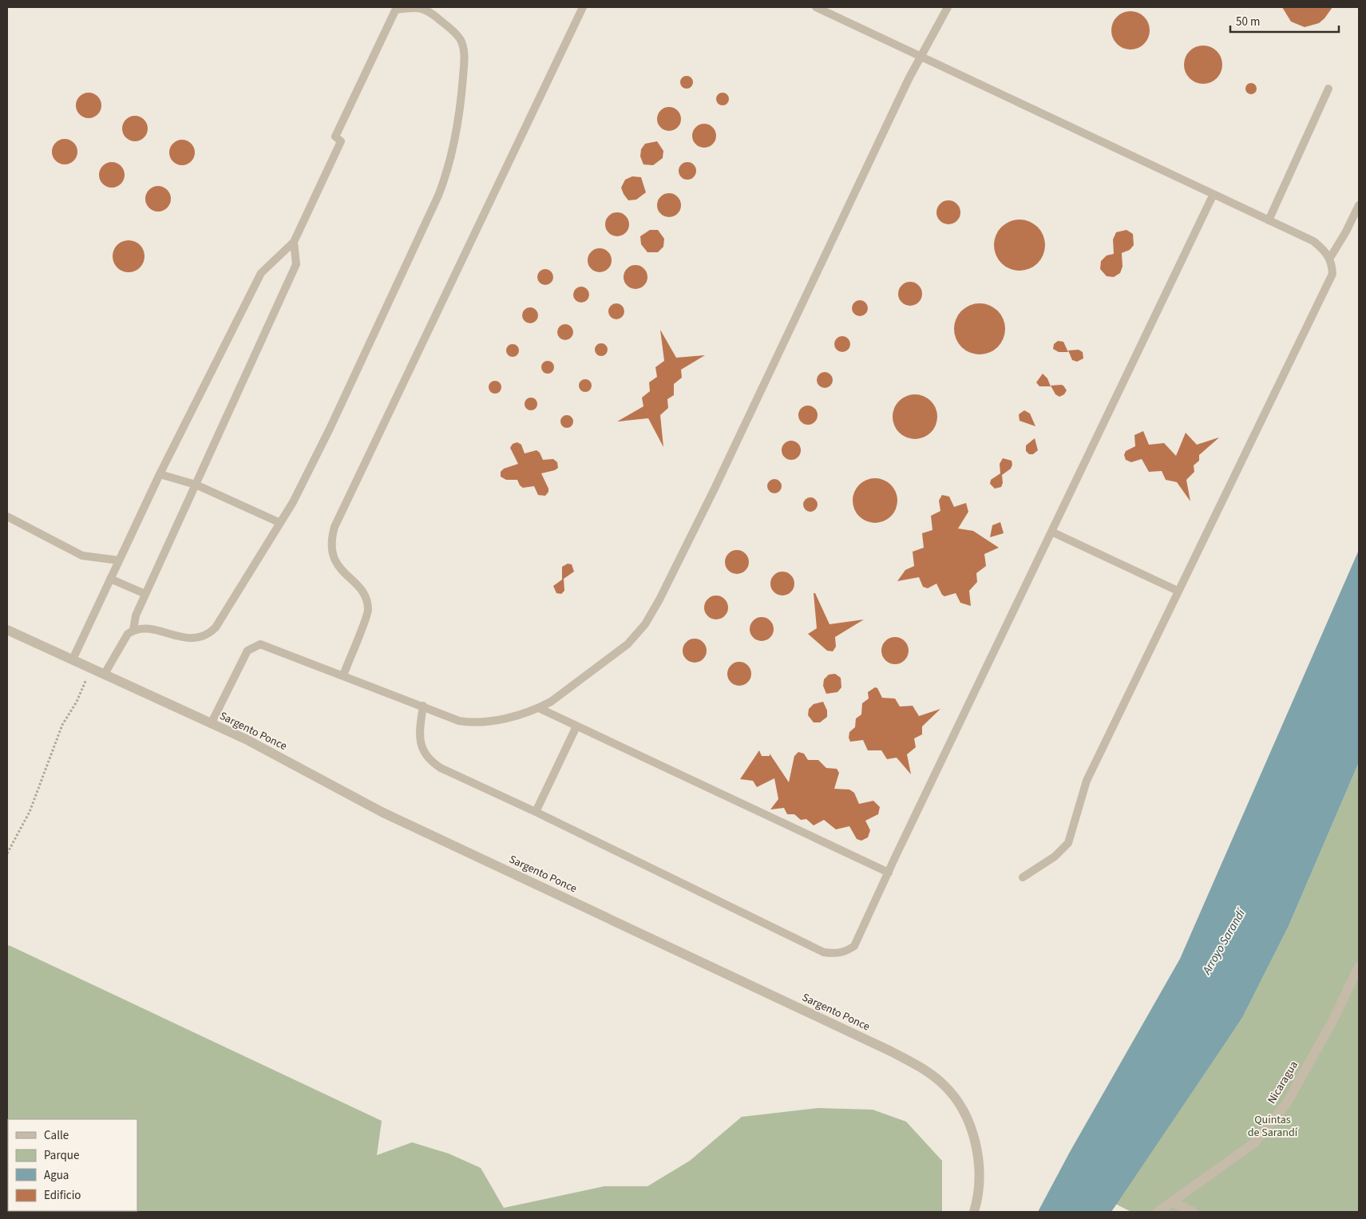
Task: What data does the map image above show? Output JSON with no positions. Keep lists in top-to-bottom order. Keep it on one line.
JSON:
{"streets":{"street":["Sargento Ponce","Nicaragua"]},"water":["Arroyo Sarandí"],"parks":["Quintas de Sarandí"],"legend":["Calle","Parque","Agua","Edificio"],"scale_bar":"50 m"}
